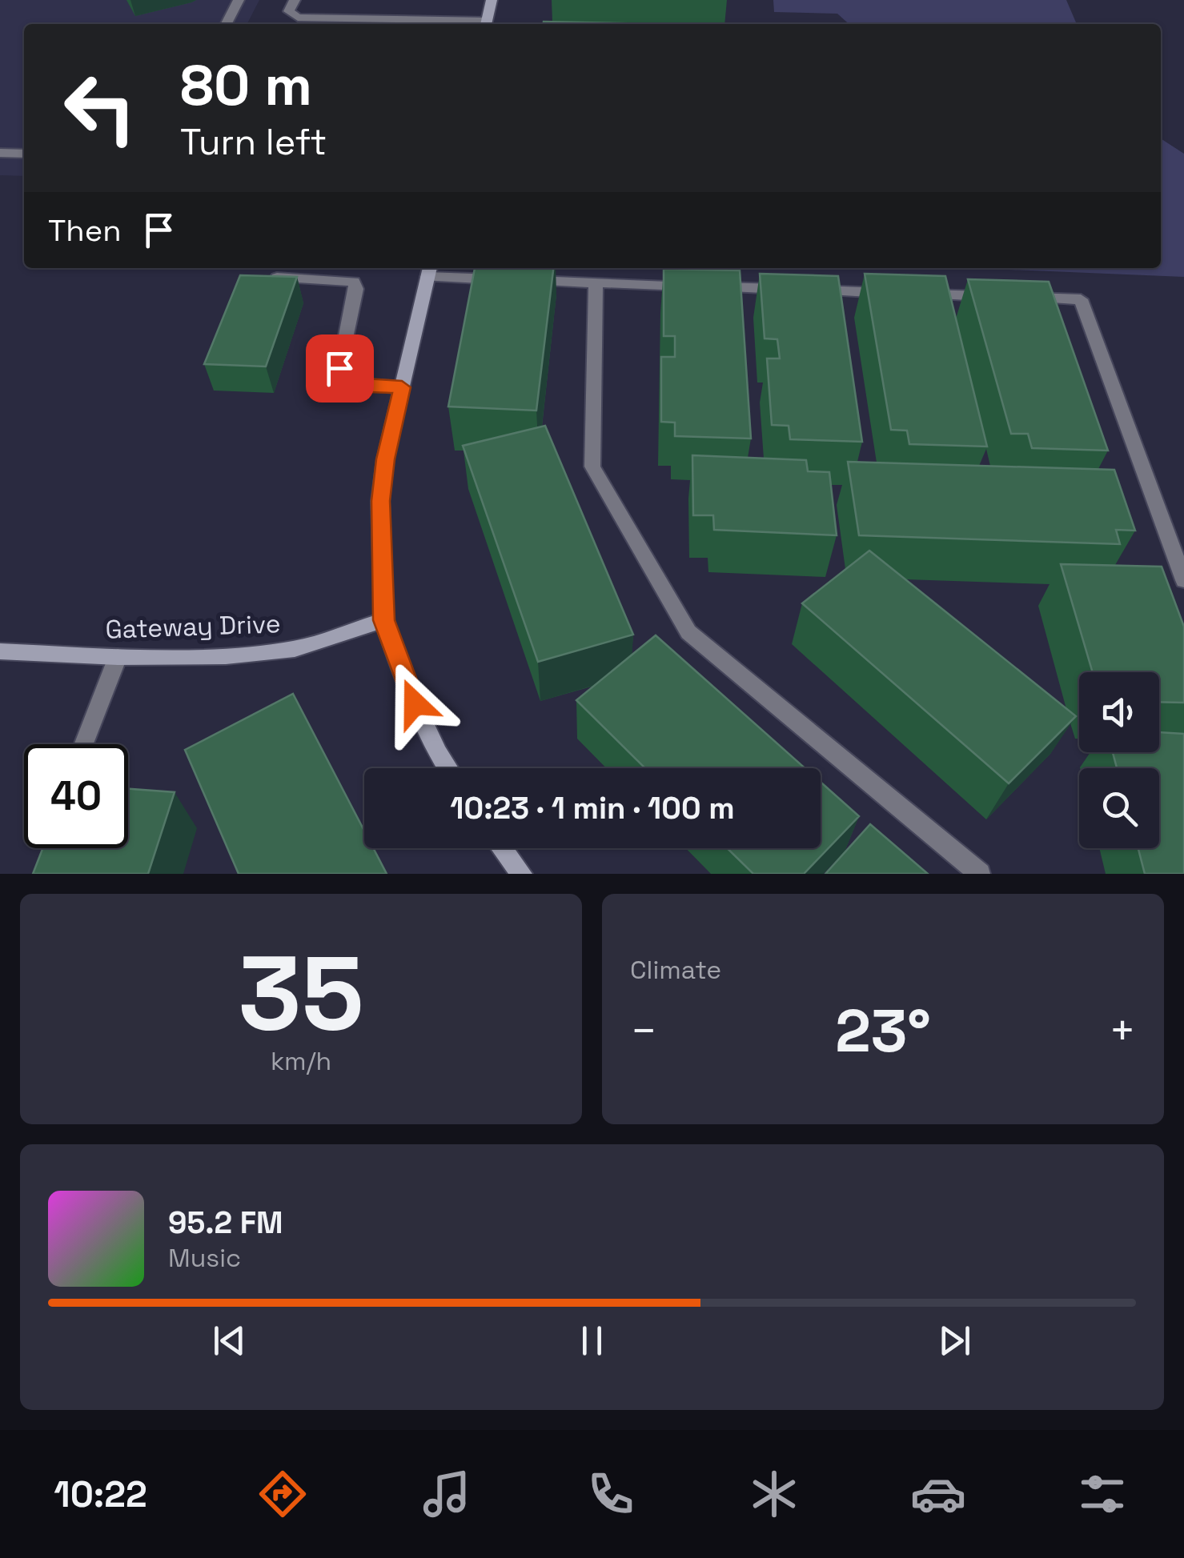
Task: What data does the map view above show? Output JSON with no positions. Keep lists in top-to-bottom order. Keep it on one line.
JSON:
{"streets":{"street":["Gateway Drive"]},"page":{"turn":["80 m","Turn left"],"then":"Then","limit":"40","trip":"10:23 · 1 min · 100 m","tile":[["35","km/h"],"Climate"],"heat":["−","23°","+"],"song":["95.2 FM","Music"],"tabs":"10:22"}}
